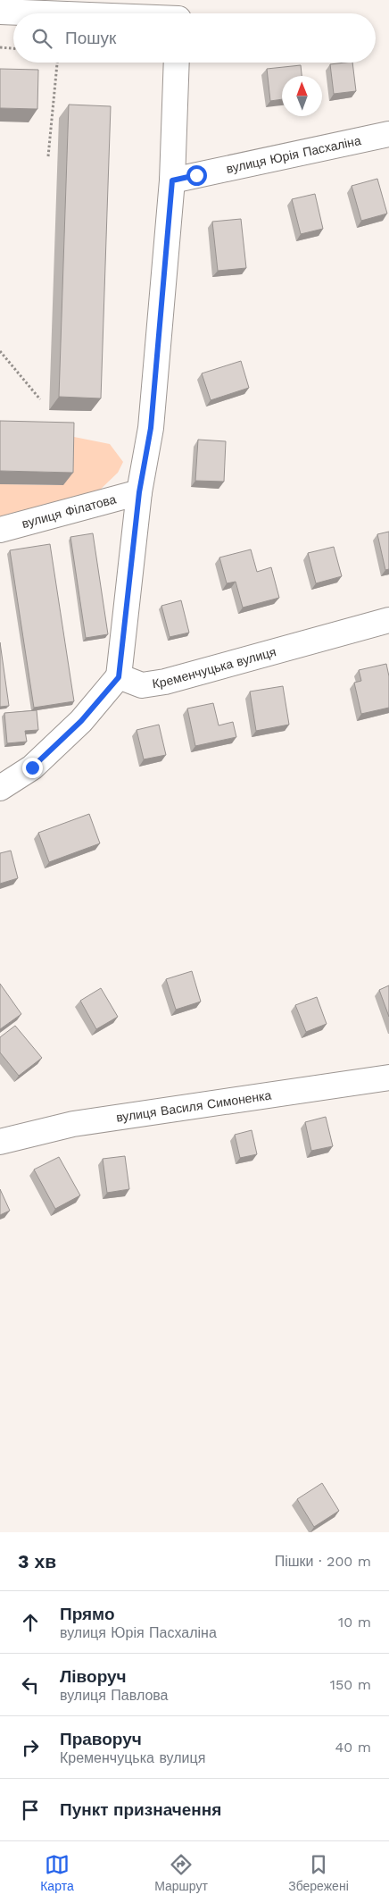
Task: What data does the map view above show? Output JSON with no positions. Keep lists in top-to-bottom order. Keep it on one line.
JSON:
{"streets":{"street":["вулиця Юрія Пасхаліна","вулиця Філатова","Кременчуцька вулиця","вулиця Василя Симоненка"]},"north":"top","page":{"search":"Пошук","heading":["3 хв","Пішки · 200 m"],"list":[["Прямо","вулиця Юрія Пасхаліна","10 m"],["Ліворуч","вулиця Павлова","150 m"],["Праворуч","Кременчуцька вулиця","40 m"],"Пункт призначення"],"nav":["Карта","Маршрут","Збережені"]}}
